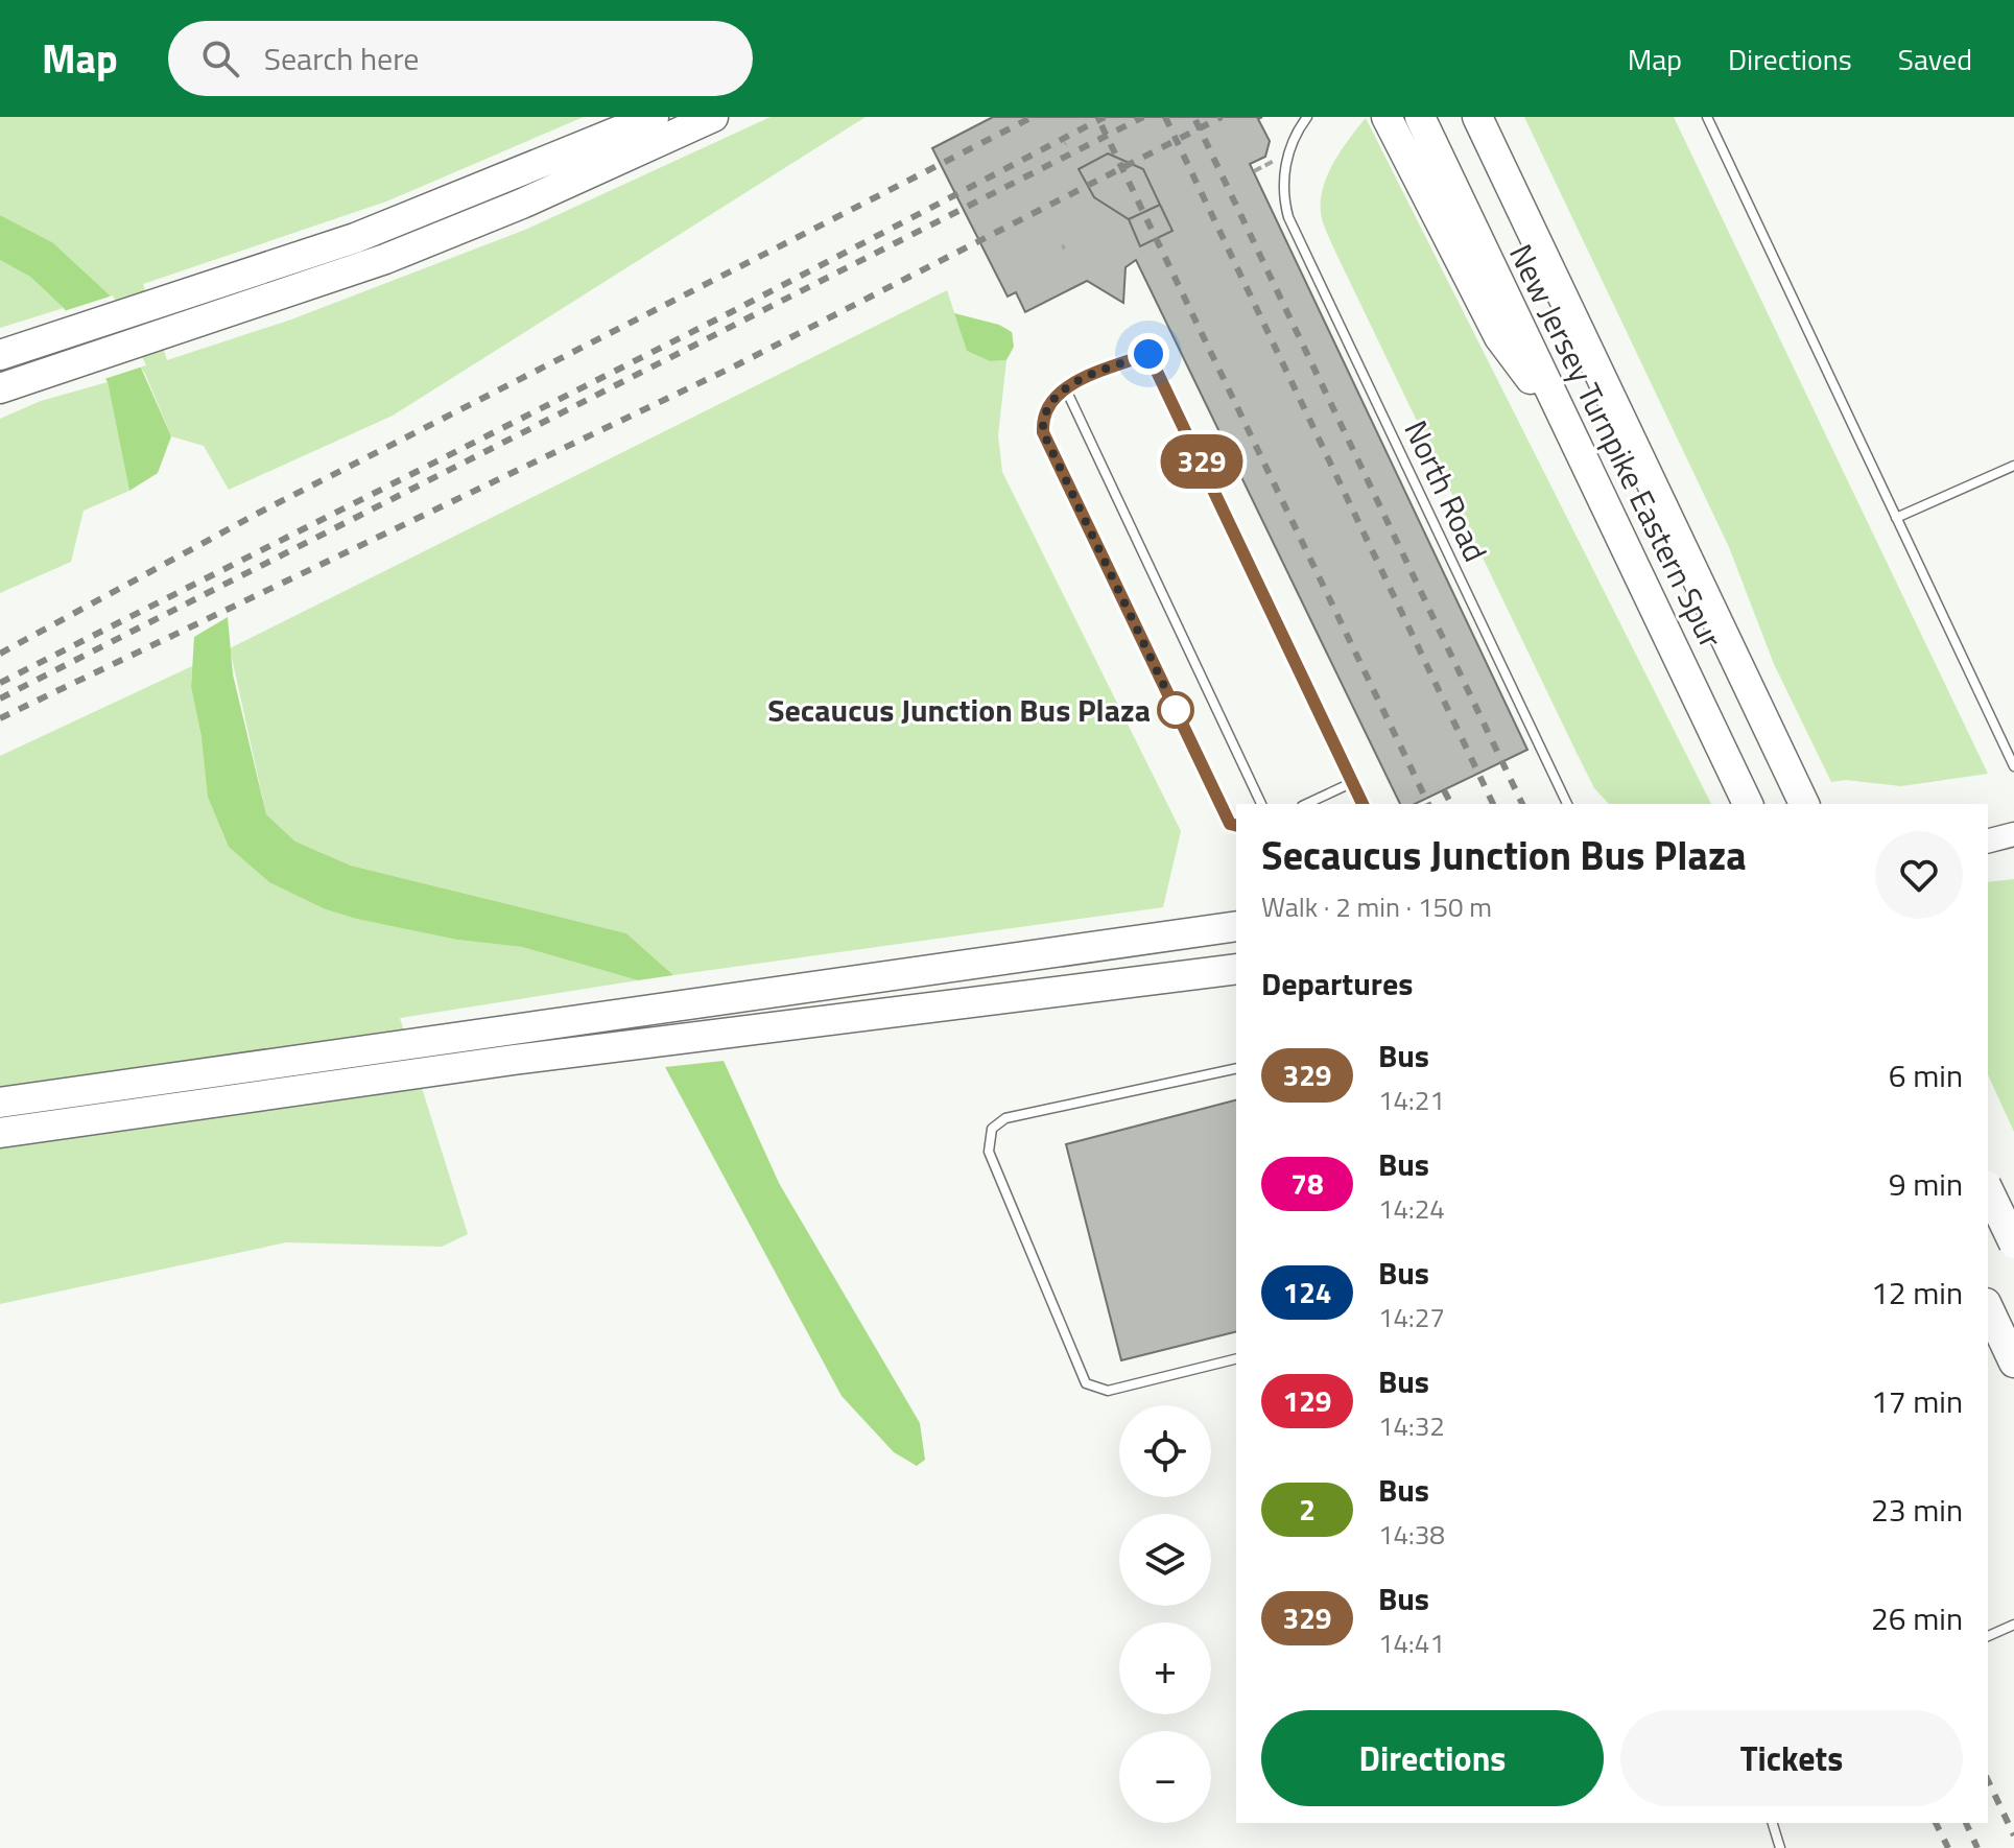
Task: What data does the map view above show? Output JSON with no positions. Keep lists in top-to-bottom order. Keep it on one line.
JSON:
{"streets":{"highway":["New Jersey Turnpike Eastern Spur"],"lane":["North Road"]},"places":["Secaucus Junction Bus Plaza"],"lines":["bus line 329"],"page":{"header":"Map","search":"Search here","nav":["Map","Directions","Saved"],"on_map":"329","heading":[["Secaucus Junction Bus Plaza","Walk · 2 min · 150 m"],"Departures"],"list":[{"mark":"329","name":"Bus","note":"14:21","value":"6 min"},{"mark":"78","name":"Bus","note":"14:24","value":"9 min"},{"mark":"124","name":"Bus","note":"14:27","value":"12 min"},{"mark":"129","name":"Bus","note":"14:32","value":"17 min"},{"mark":"2","name":"Bus","note":"14:38","value":"23 min"},{"mark":"329","name":"Bus","note":"14:41","value":"26 min"}],"map_buttons":["+","−"],"buttons":["Directions","Tickets"]}}
